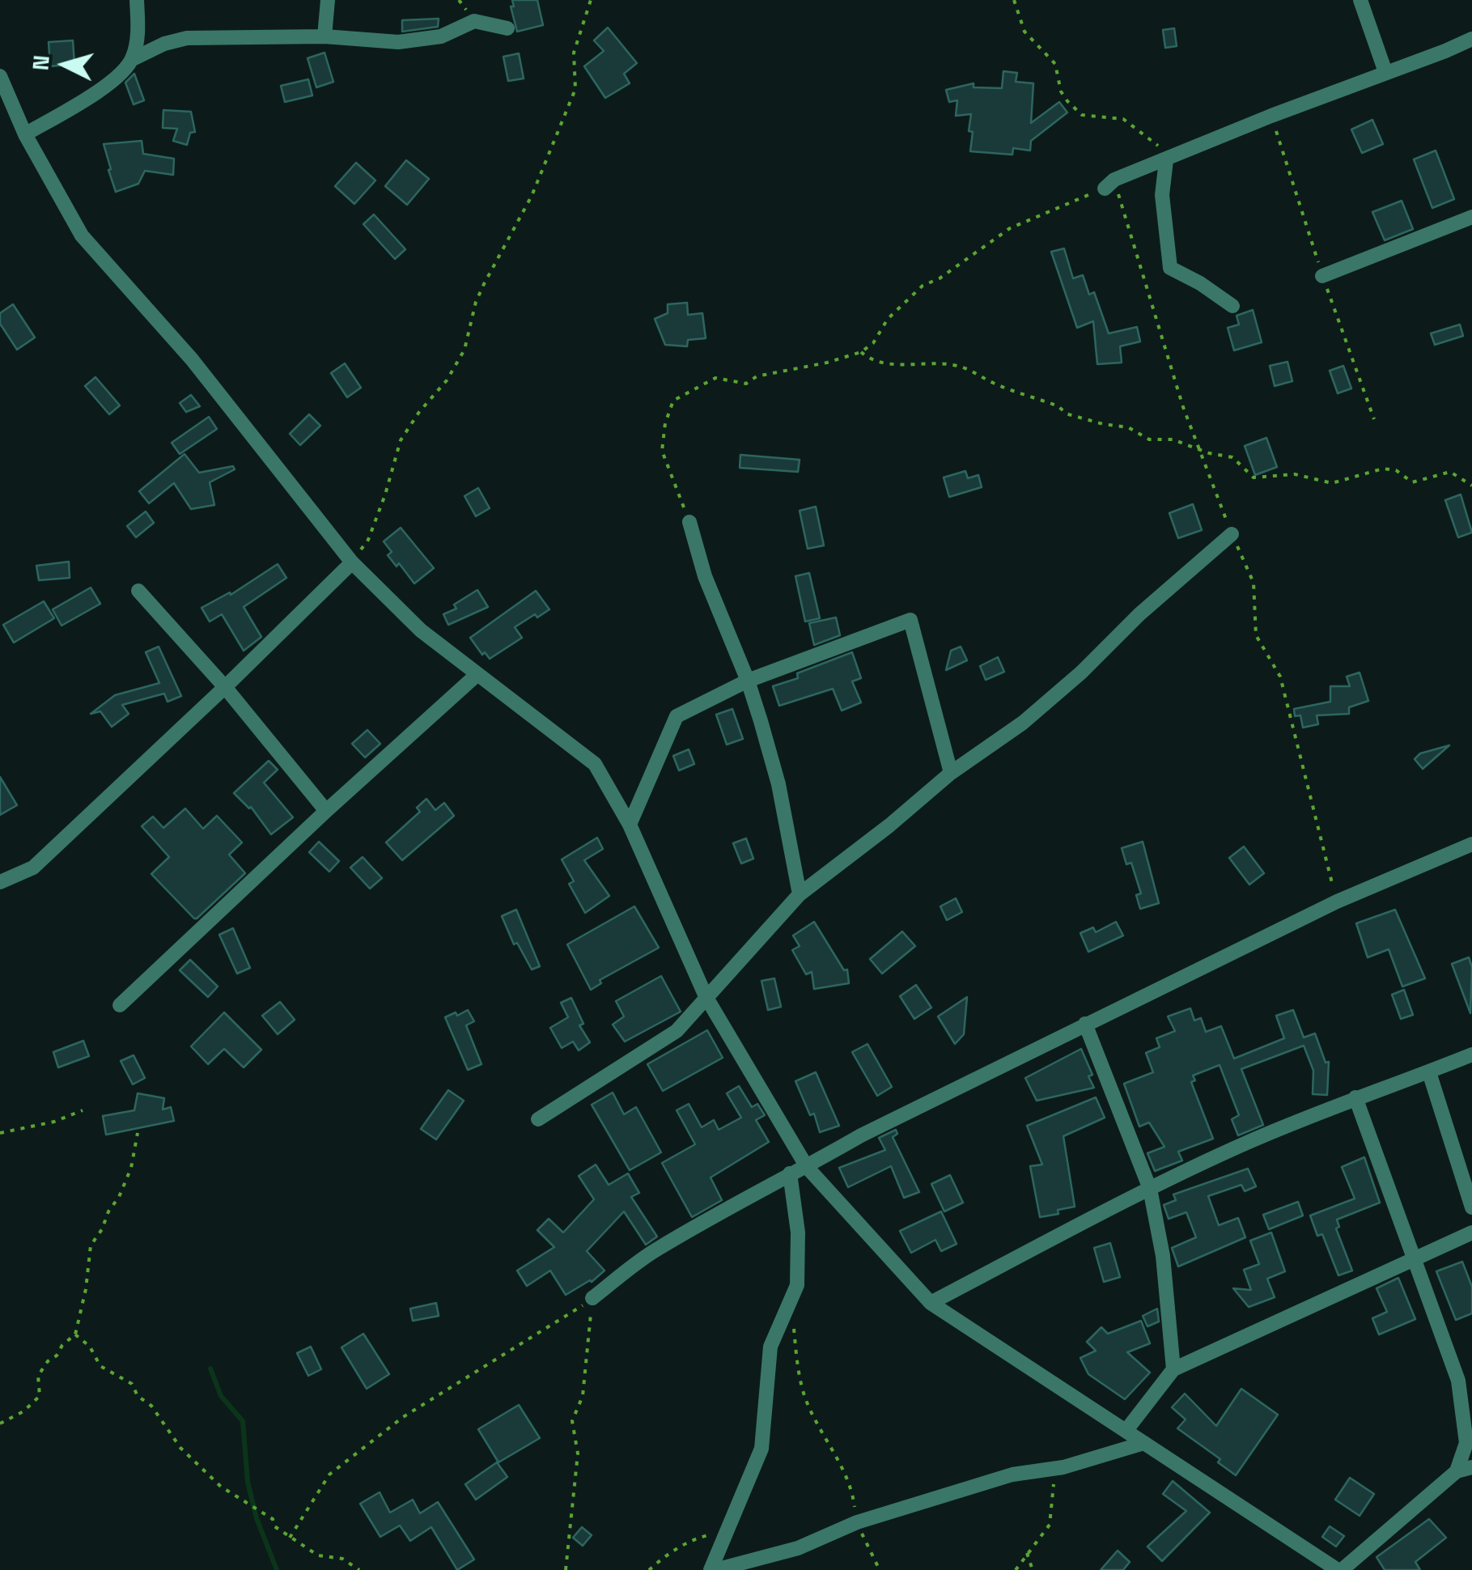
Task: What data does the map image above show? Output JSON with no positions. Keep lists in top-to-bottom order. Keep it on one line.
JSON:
{"north":"left"}
